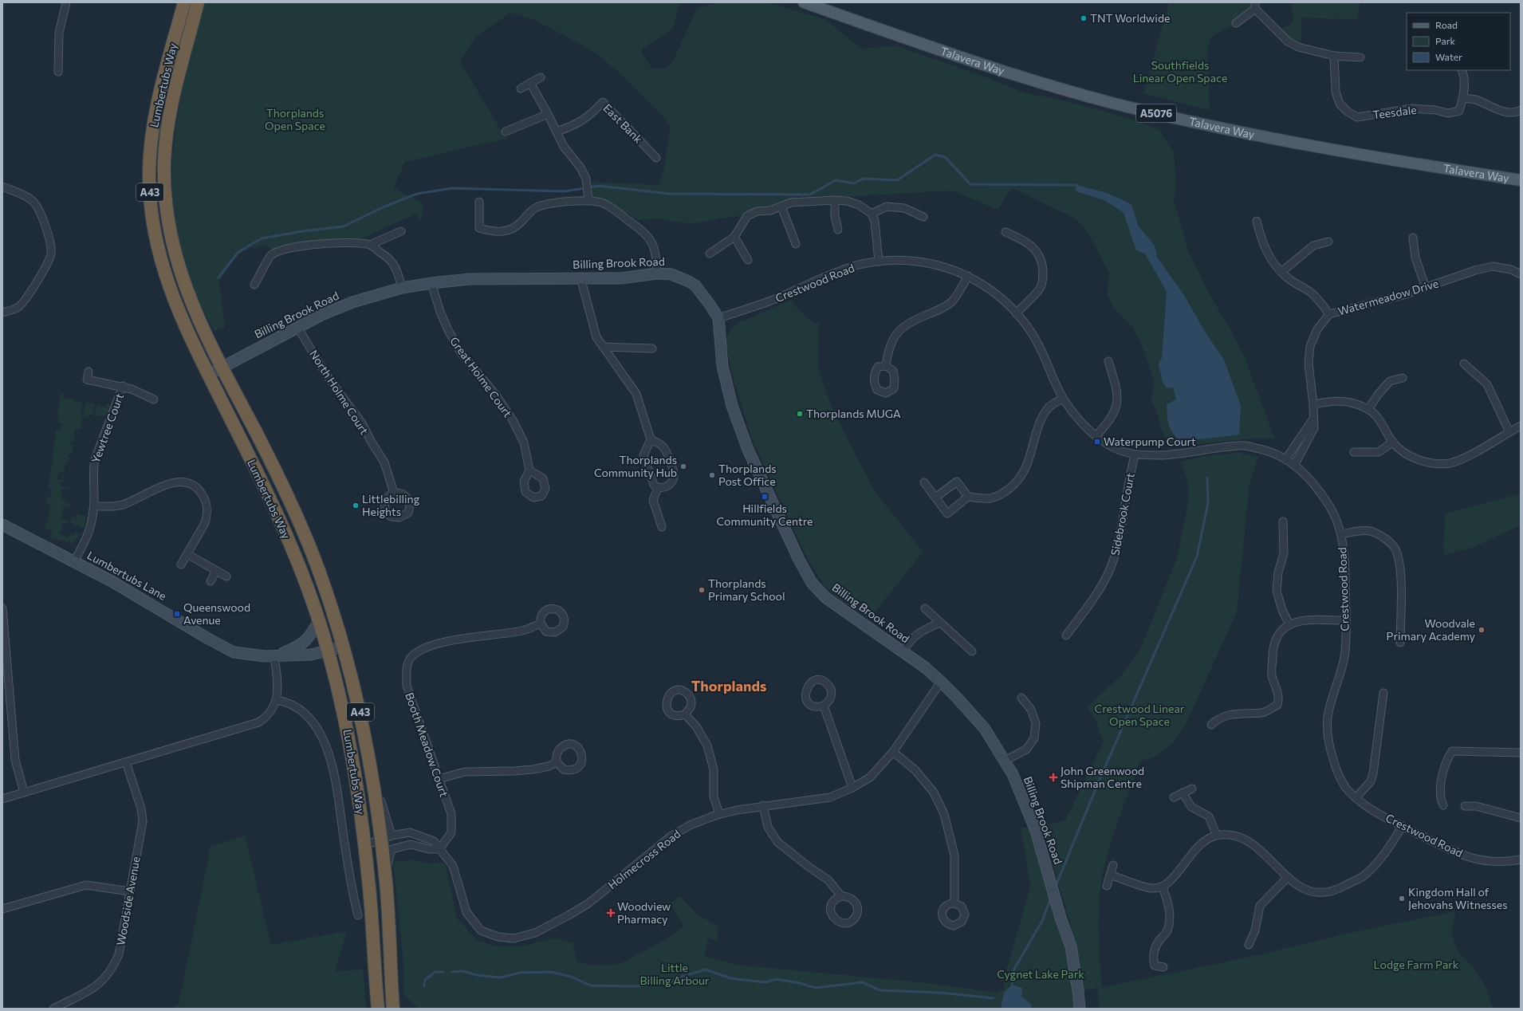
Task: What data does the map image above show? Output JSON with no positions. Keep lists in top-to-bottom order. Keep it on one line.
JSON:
{"streets":{"highway":["Lumbertubs Way","A43"],"main road":["Talavera Way","A5076"],"street":["Teesdale","East Bank","Billing Brook Road","Crestwood Road","Watermeadow Drive","Great Holme Court","North Holme Court","Yewtree Court","Sidebrook Court","Lumbertubs Lane","Booth Meadow Court","Holmecross Road","Woodside Avenue"]},"crossings":[["Lumbertubs Way","Billing Brook Road"],["Lumbertubs Way","Lumbertubs Lane"],["Lumbertubs Way","Holmecross Road"],["Billing Brook Road","Crestwood Road"],["Billing Brook Road","Great Holme Court"],["Billing Brook Road","North Holme Court"],["Billing Brook Road","Holmecross Road"],["Crestwood Road","Watermeadow Drive"],["Crestwood Road","Sidebrook Court"],["Yewtree Court","Lumbertubs Lane"],["Booth Meadow Court","Holmecross Road"]],"districts":["Thorplands"],"parks":["Southfields Linear Open Space","Thorplands Open Space","Crestwood Linear Open Space","Lodge Farm Park","Little Billing Arbour","Cygnet Lake Park"],"places":{"other":["TNT Worldwide","Thorplands MUGA","Thorplands Community Hub","Thorplands Post Office","Littlebilling Heights","Thorplands Primary School","Woodvale Primary Academy","Kingdom Hall of Jehovahs Witnesses"],"transit":["Waterpump Court","Hillfields Community Centre","Queenswood Avenue"],"health":["John Greenwood Shipman Centre","Woodview Pharmacy"]},"legend":["Road","Park","Water"]}
